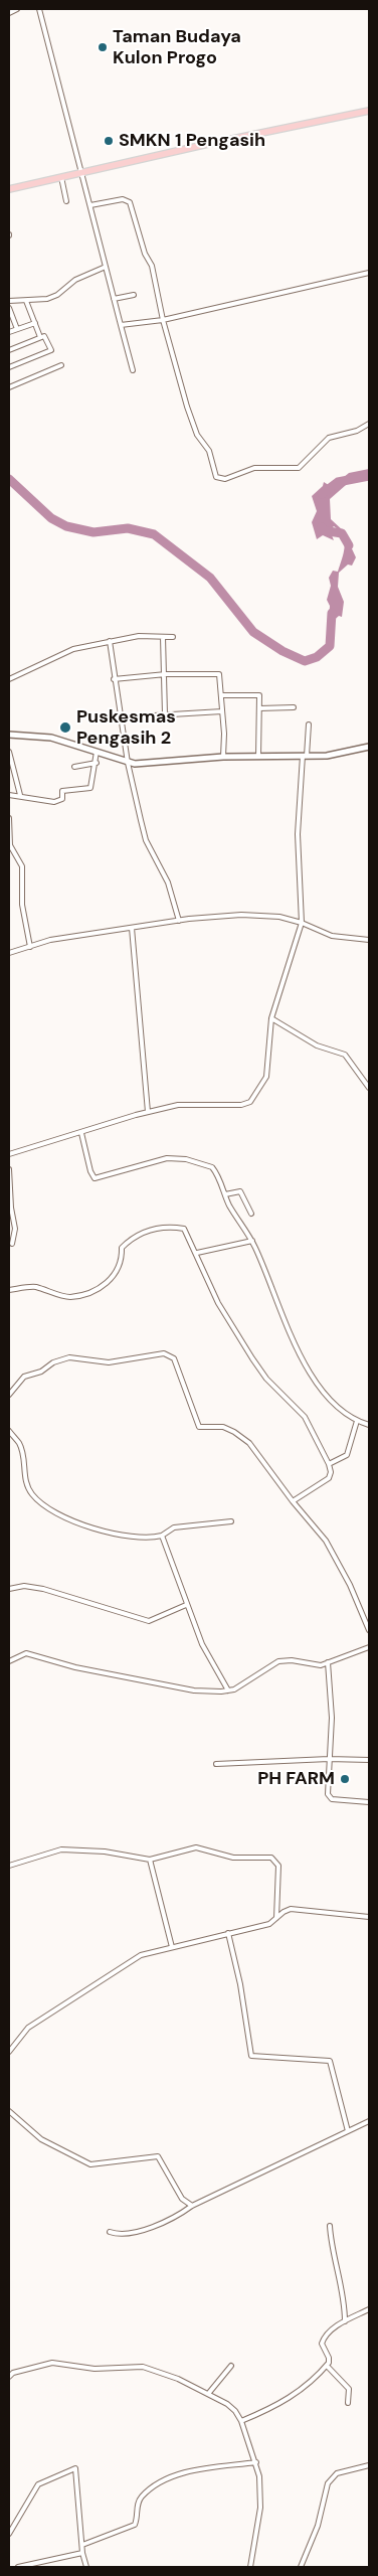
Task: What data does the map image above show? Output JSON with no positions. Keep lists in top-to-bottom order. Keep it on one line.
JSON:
{"places":["Taman Budaya Kulon Progo","SMKN 1 Pengasih","Puskesmas Pengasih 2","PH FARM"]}
